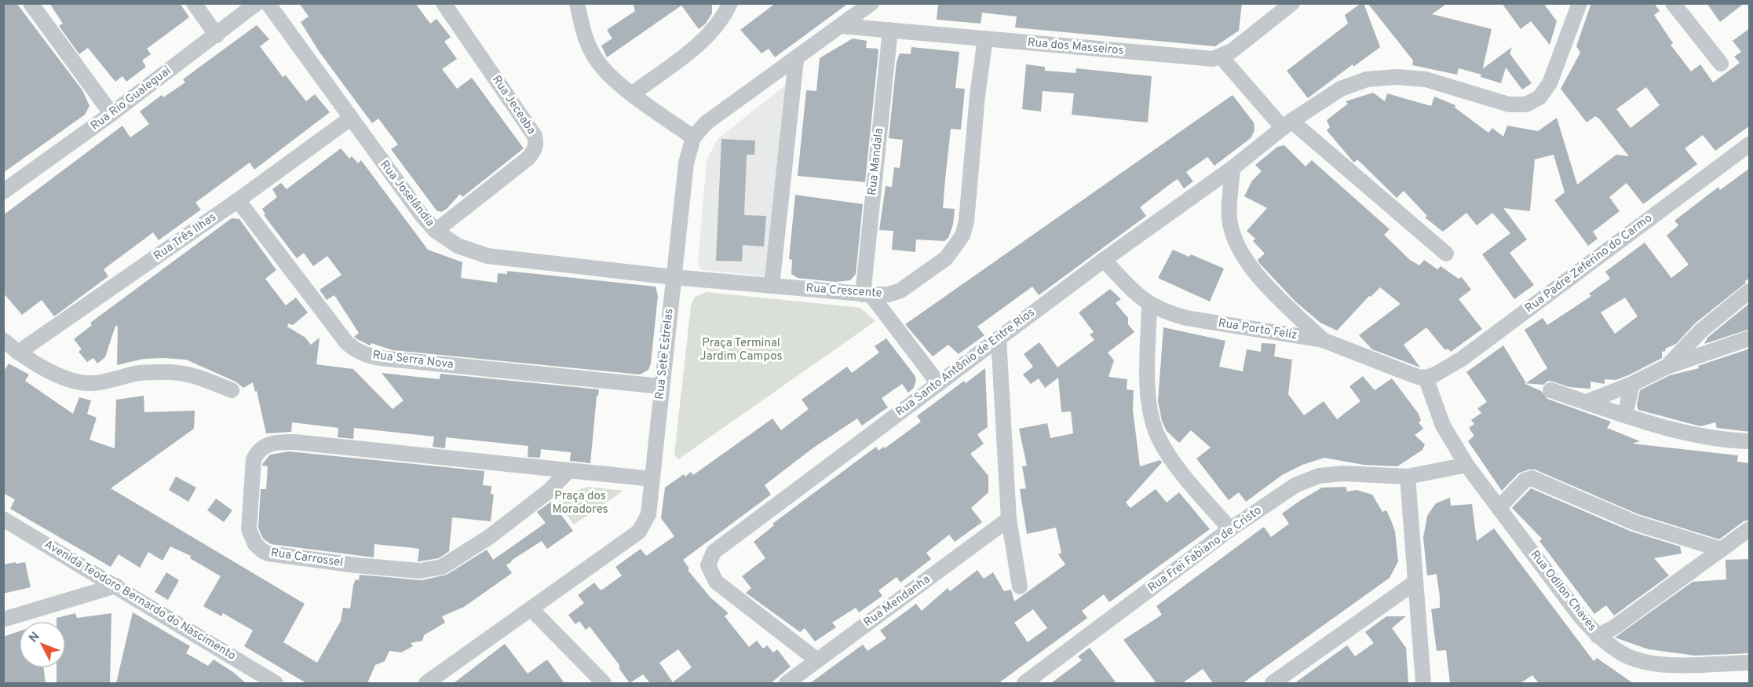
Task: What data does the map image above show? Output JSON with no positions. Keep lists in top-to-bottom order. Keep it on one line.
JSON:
{"streets":{"street":["Rua dos Masseiros","Rua Rio Gualeguai","Rua Jeceaba","Rua Mandala","Rua Joselândia","Rua Três Ilhas","Rua Padre Zeferino do Carmo","Rua Crescente","Rua Porto Feliz","Rua Sete Estrelas","Rua Serra Nova","Rua Santo Antônio de Entre Rios","Rua Frei Fabiano de Cristo","Rua Carrossel","Rua Odilon Chaves","Avenida Teodoro Bernardo do Nascimento","Rua Mendanha"]},"crossings":[["Rua dos Masseiros","Rua Mandala"],["Rua dos Masseiros","Rua Crescente"],["Rua dos Masseiros","Rua Sete Estrelas"],["Rua Jeceaba","Rua Joselândia"],["Rua Mandala","Rua Crescente"],["Rua Joselândia","Rua Três Ilhas"],["Rua Joselândia","Rua Crescente"],["Rua Joselândia","Rua Sete Estrelas"],["Rua Três Ilhas","Rua Serra Nova"],["Rua Padre Zeferino do Carmo","Rua Porto Feliz"],["Rua Padre Zeferino do Carmo","Rua Odilon Chaves"],["Rua Crescente","Rua Sete Estrelas"],["Rua Porto Feliz","Rua Santo Antônio de Entre Rios"],["Rua Porto Feliz","Rua Odilon Chaves"],["Rua Sete Estrelas","Rua Serra Nova"],["Rua Sete Estrelas","Rua Carrossel"],["Rua Santo Antônio de Entre Rios","Rua Mendanha"],["Rua Frei Fabiano de Cristo","Rua Odilon Chaves"]],"parks":["Praça Terminal Jardim Campos","Praça dos Moradores"],"north":"top left"}
